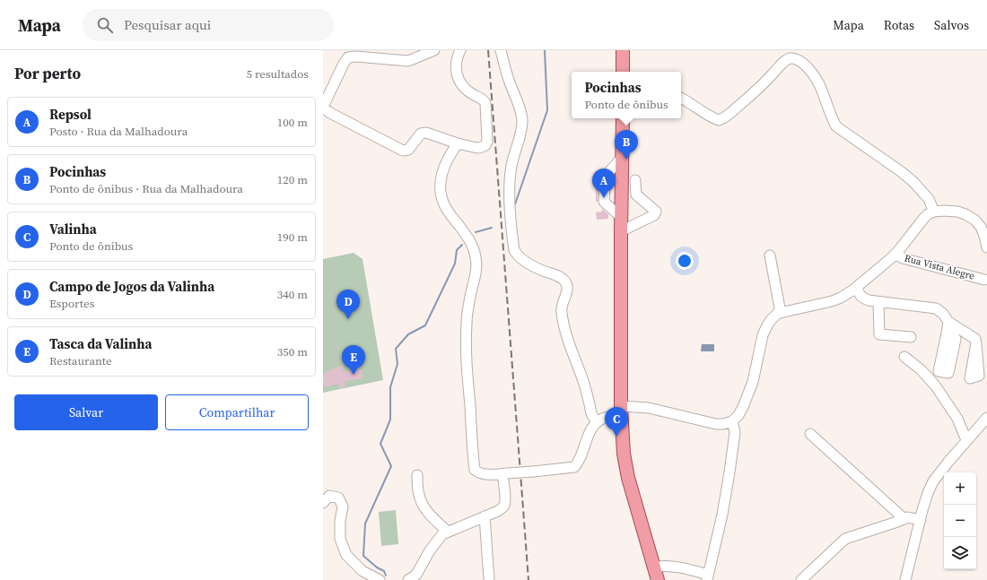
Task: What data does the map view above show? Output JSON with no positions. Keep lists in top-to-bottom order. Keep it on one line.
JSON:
{"streets":{"street":["Rua Vista Alegre"]},"page":{"header":"Mapa","search":"Pesquisar aqui","nav":["Mapa","Rotas","Salvos"],"heading":["Por perto","5 resultados"],"popup":["Pocinhas","Ponto de ônibus"],"list":[{"mark":"A","name":"Repsol","note":"Posto · Rua da Malhadoura","value":"100 m"},{"mark":"B","name":"Pocinhas","note":"Ponto de ônibus · Rua da Malhadoura","value":"120 m"},{"mark":"C","name":"Valinha","note":"Ponto de ônibus","value":"190 m"},{"mark":"D","name":"Campo de Jogos da Valinha","note":"Esportes","value":"340 m"},{"mark":"E","name":"Tasca da Valinha","note":"Restaurante","value":"350 m"}],"pins":["B","A","D","E","C"],"buttons":["Salvar","Compartilhar"],"map_buttons":["+","−"]}}
